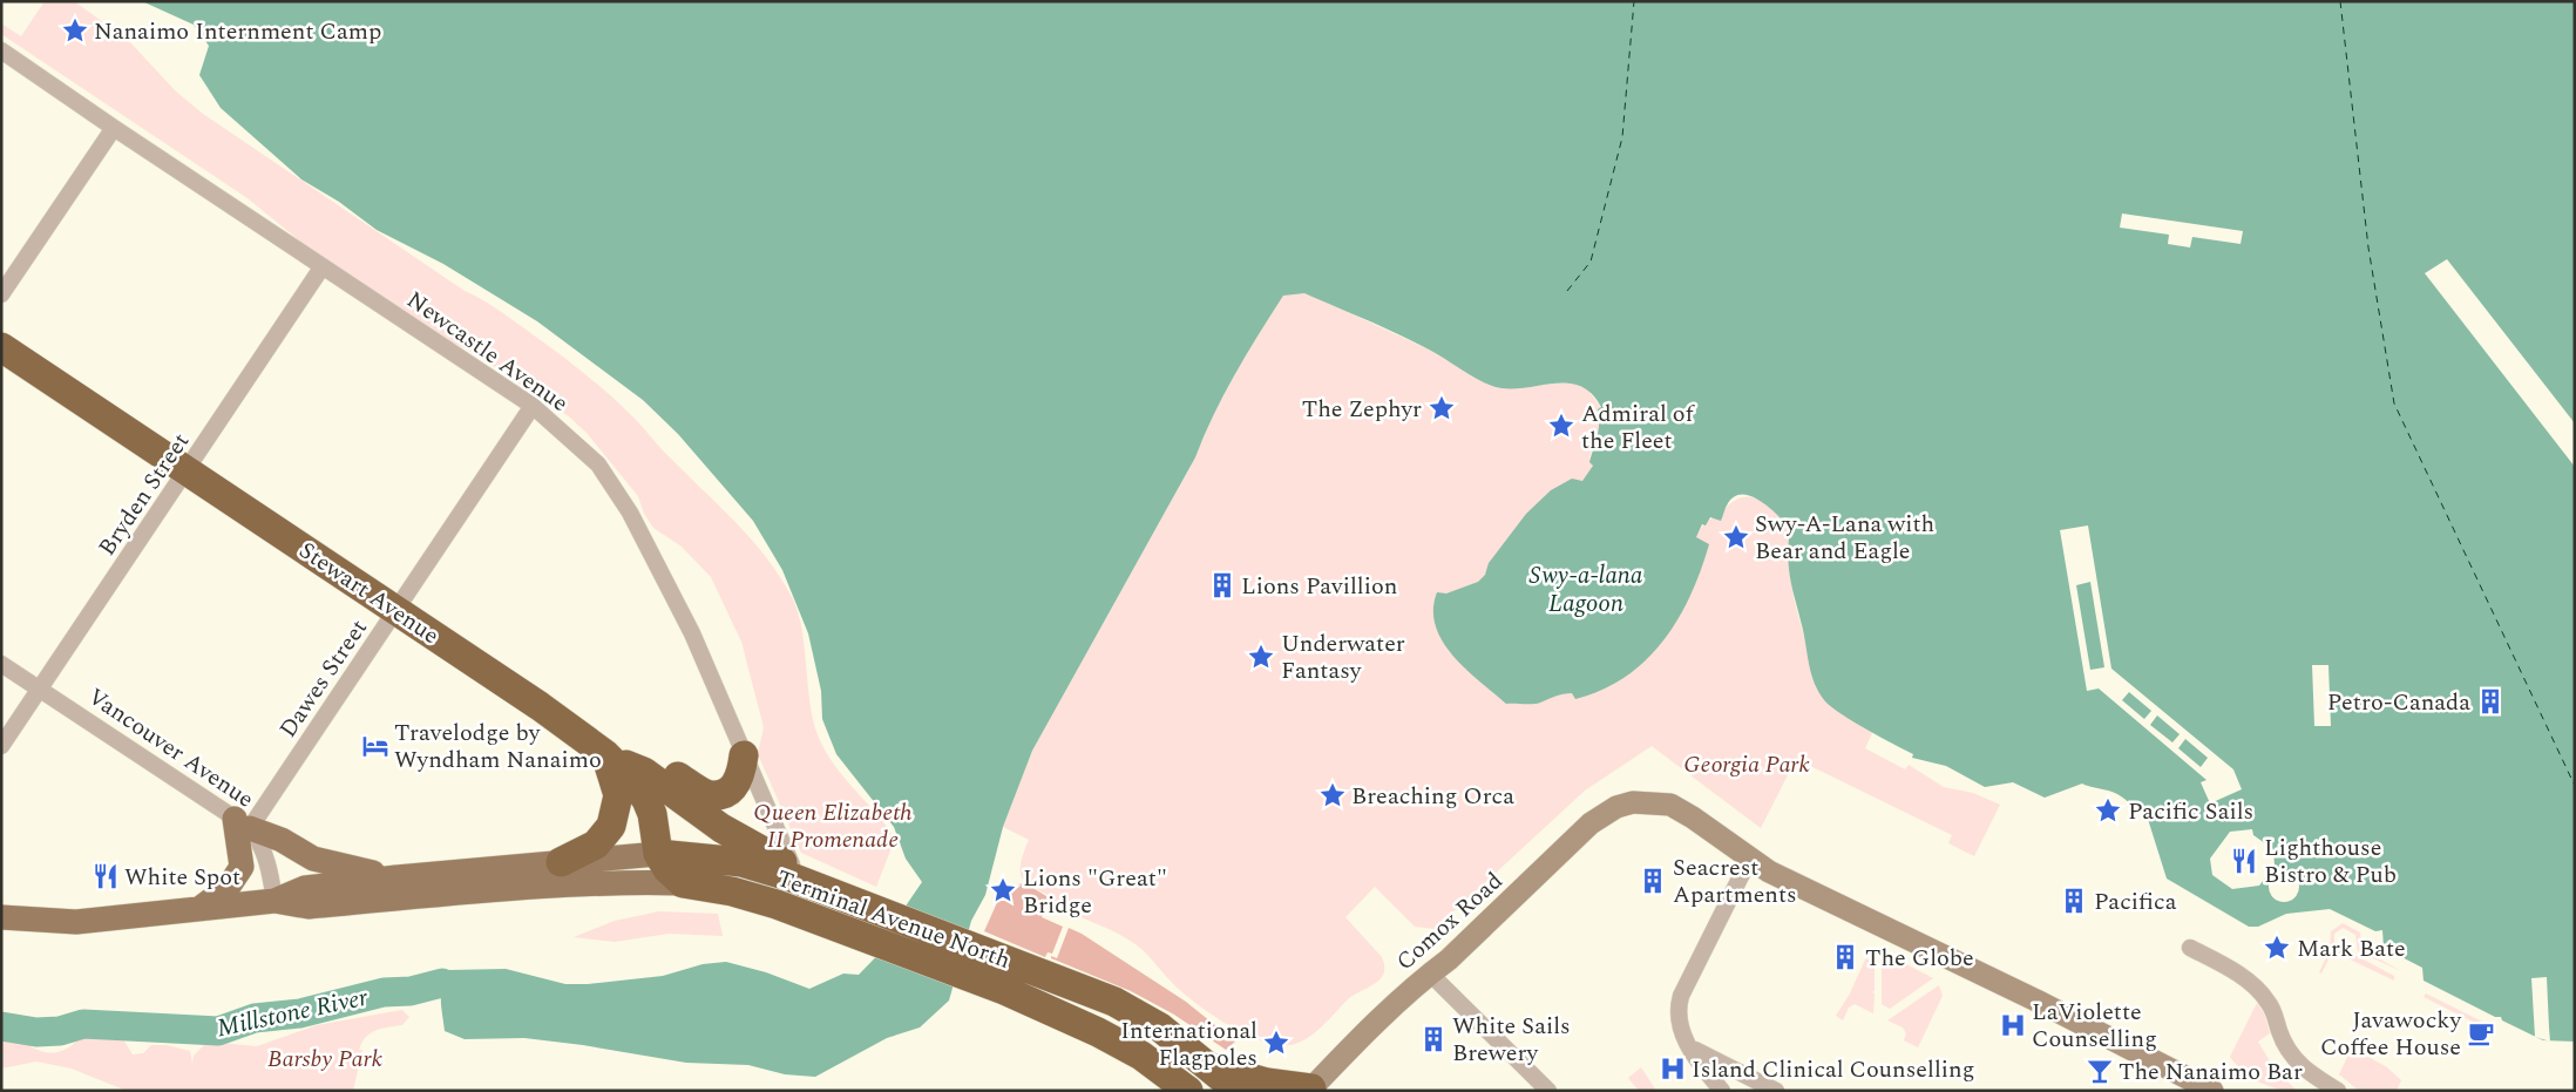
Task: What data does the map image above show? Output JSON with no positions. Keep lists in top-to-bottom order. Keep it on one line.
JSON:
{"streets":{"highway":["Stewart Avenue","Terminal Avenue North"],"street":["Newcastle Avenue","Bryden Street","Dawes Street","Vancouver Avenue","Comox Road"]},"crossings":[["Newcastle Avenue","Bryden Street"],["Newcastle Avenue","Dawes Street"],["Bryden Street","Stewart Avenue"],["Bryden Street","Vancouver Avenue"],["Stewart Avenue","Dawes Street"],["Stewart Avenue","Terminal Avenue North"],["Dawes Street","Vancouver Avenue"],["Vancouver Avenue","Terminal Avenue North"]],"water":["Swy-a-lana Lagoon","Millstone River"],"parks":["Georgia Park","Queen Elizabeth II Promenade","Barsby Park"],"places":{"place":["Nanaimo Internment Camp","The Zephyr","Admiral of the Fleet","Swy-A-Lana with Bear and Eagle","Underwater Fantasy","Breaching Orca","Pacific Sails","Lions \"Great\" Bridge","Mark Bate","International Flagpoles"],"building":["Lions Pavillion","Petro-Canada","Seacrest Apartments","Pacifica","The Globe","White Sails Brewery"],"hotel":["Travelodge by Wyndham Nanaimo"],"restaurant":["Lighthouse Bistro & Pub","White Spot"],"hospital":["LaViolette Counselling","Island Clinical Counselling"],"cafe":["Javawocky Coffee House"],"bar":["The Nanaimo Bar"]}}
